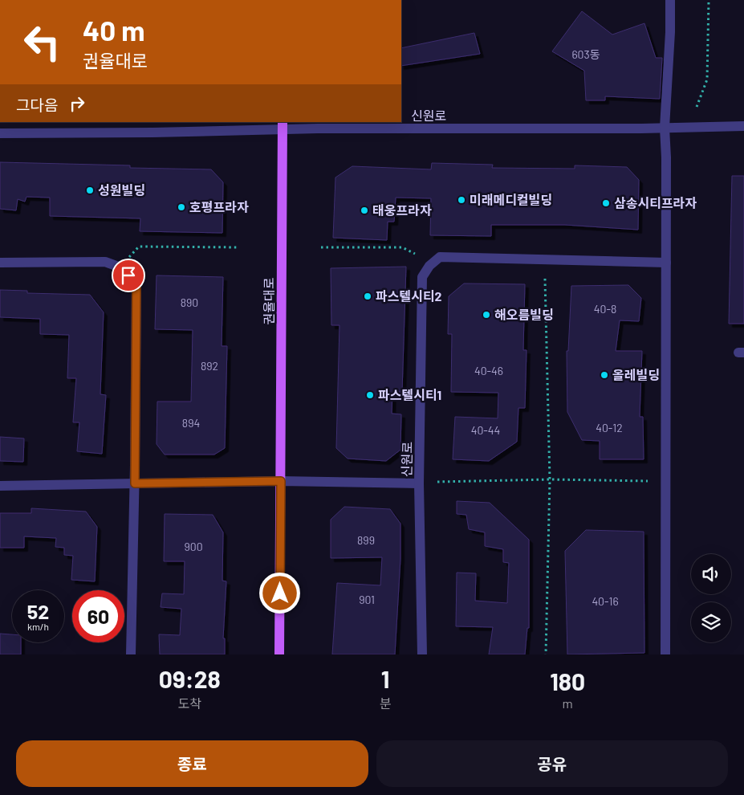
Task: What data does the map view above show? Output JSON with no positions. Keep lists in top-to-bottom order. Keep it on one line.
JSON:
{"streets":{"main road":["권율대로"],"street":["신원로"]},"crossings":[["신원로","권율대로"]],"places":["성원빌딩","미래메디컬빌딩","삼송시티프라자","호평프라자","태웅프라자","파스텔시티2","해오름빌딩","올레빌딩","파스텔시티1"],"house_numbers":["603동","890","40-8","892","40-46","894","40-12","40-44","899","900","901","40-16"],"page":{"turn":["40 m","권율대로"],"then":"그다음","speed":"52 km/h","limit":"60","eta":["09:28","도착","1","분","180","m"],"buttons":["종료","공유"]}}
